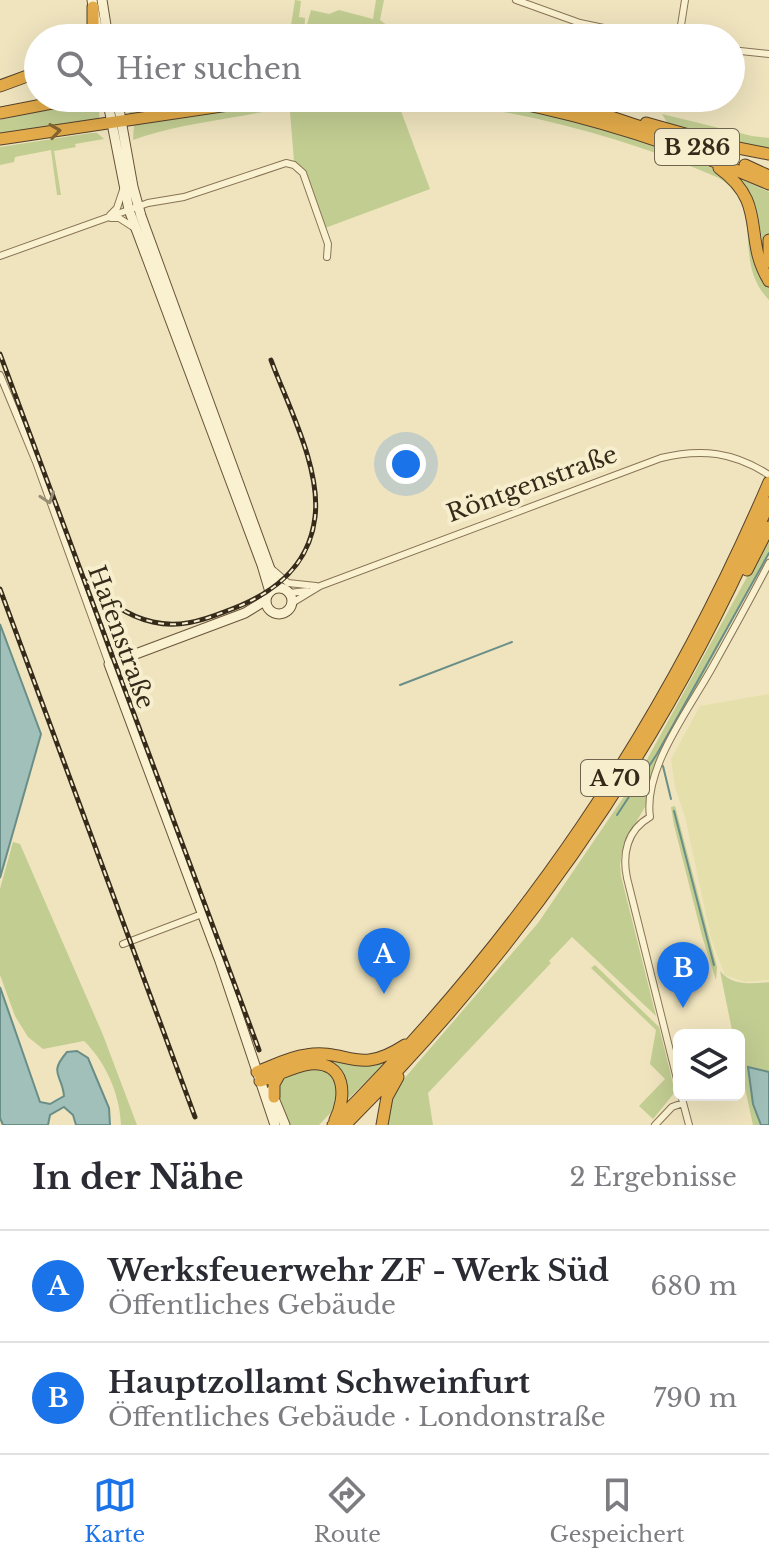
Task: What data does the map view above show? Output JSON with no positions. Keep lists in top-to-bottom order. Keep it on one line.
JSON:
{"streets":{"highway":["B 286","A 70"],"street":["Röntgenstraße","Hafenstraße"]},"one_way":["Hafenstraße"],"page":{"search":"Hier suchen","pins":["A","B"],"heading":["In der Nähe","2 Ergebnisse"],"list":[{"mark":"A","name":"Werksfeuerwehr ZF - Werk Süd","note":"Öffentliches Gebäude","value":"680 m"},{"mark":"B","name":"Hauptzollamt Schweinfurt","note":"Öffentliches Gebäude · Londonstraße","value":"790 m"}],"nav":["Karte","Route","Gespeichert"]}}
